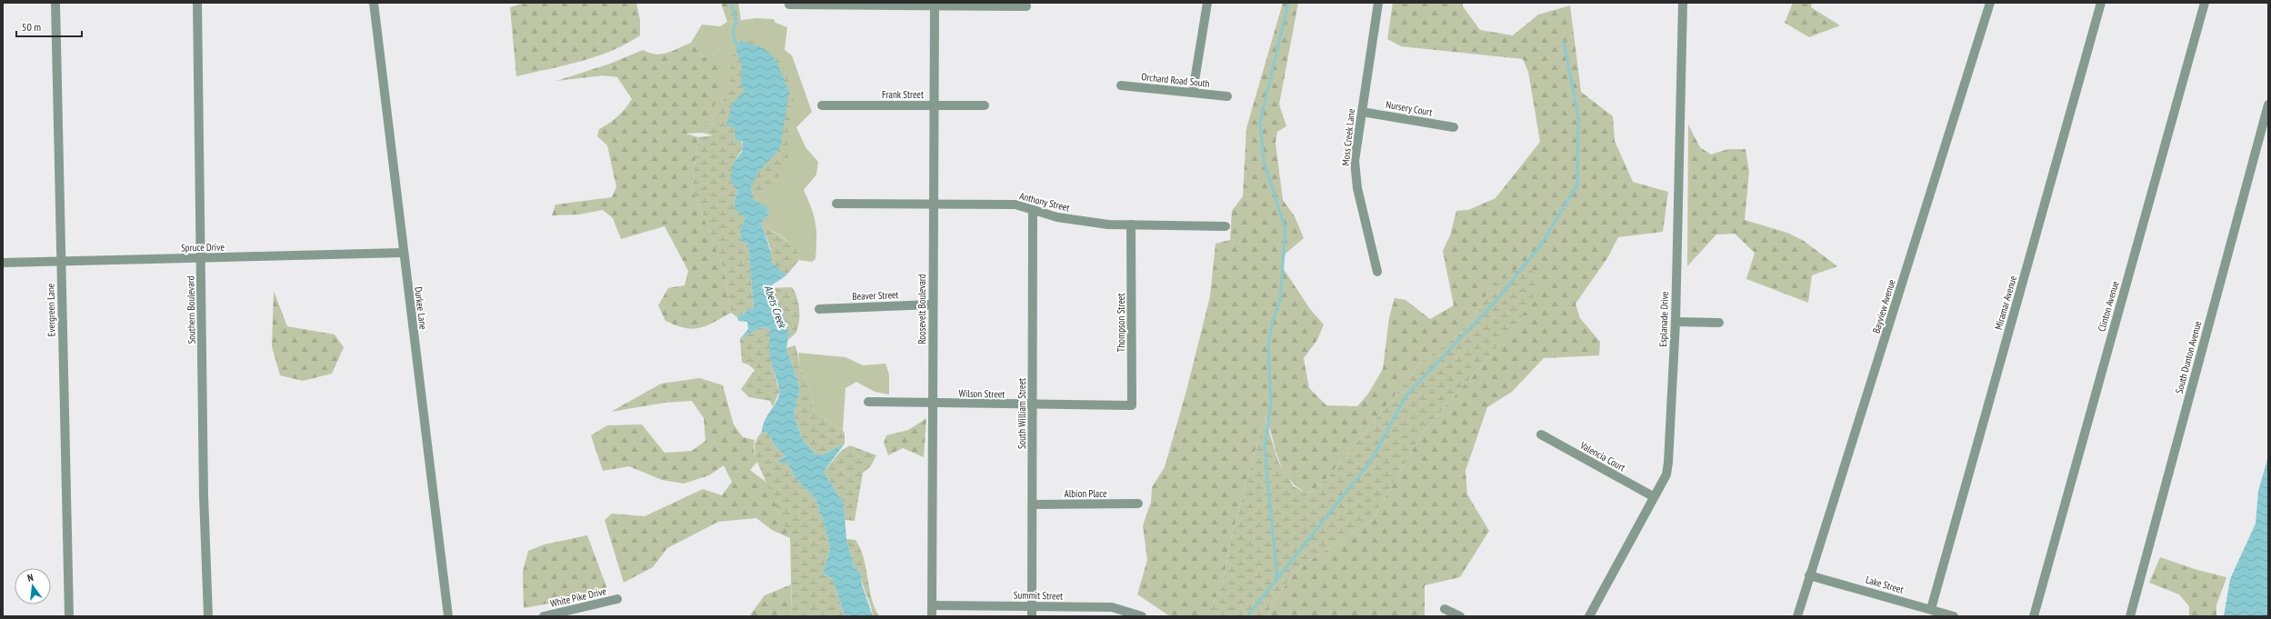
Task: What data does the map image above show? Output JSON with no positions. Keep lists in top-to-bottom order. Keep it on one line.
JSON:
{"streets":{"street":["Orchard Road South","Frank Street","Nursery Court","Moss Creek Lane","Anthony Street","Spruce Drive","Beaver Street","Miramar Avenue","Bayview Avenue","Clinton Avenue","Durkee Lane","Roosevelt Boulevard","Evergreen Lane","Southern Boulevard","Esplanade Drive","Thompson Street","South Dunton Avenue","Wilson Street","South William Street","Valencia Court","Albion Place","Lake Street","Summit Street","White Pike Drive"]},"crossings":[["Frank Street","Roosevelt Boulevard"],["Nursery Court","Moss Creek Lane"],["Anthony Street","Roosevelt Boulevard"],["Anthony Street","Thompson Street"],["Anthony Street","South William Street"],["Spruce Drive","Durkee Lane"],["Spruce Drive","Evergreen Lane"],["Spruce Drive","Southern Boulevard"],["Beaver Street","Roosevelt Boulevard"],["Miramar Avenue","Lake Street"],["Bayview Avenue","Lake Street"],["Roosevelt Boulevard","Wilson Street"],["Roosevelt Boulevard","Summit Street"],["Esplanade Drive","Valencia Court"],["Thompson Street","Wilson Street"],["Wilson Street","South William Street"],["South William Street","Albion Place"],["South William Street","Summit Street"]],"water":["Abets Creek"],"scale_bar":"50 m","north":"top"}
